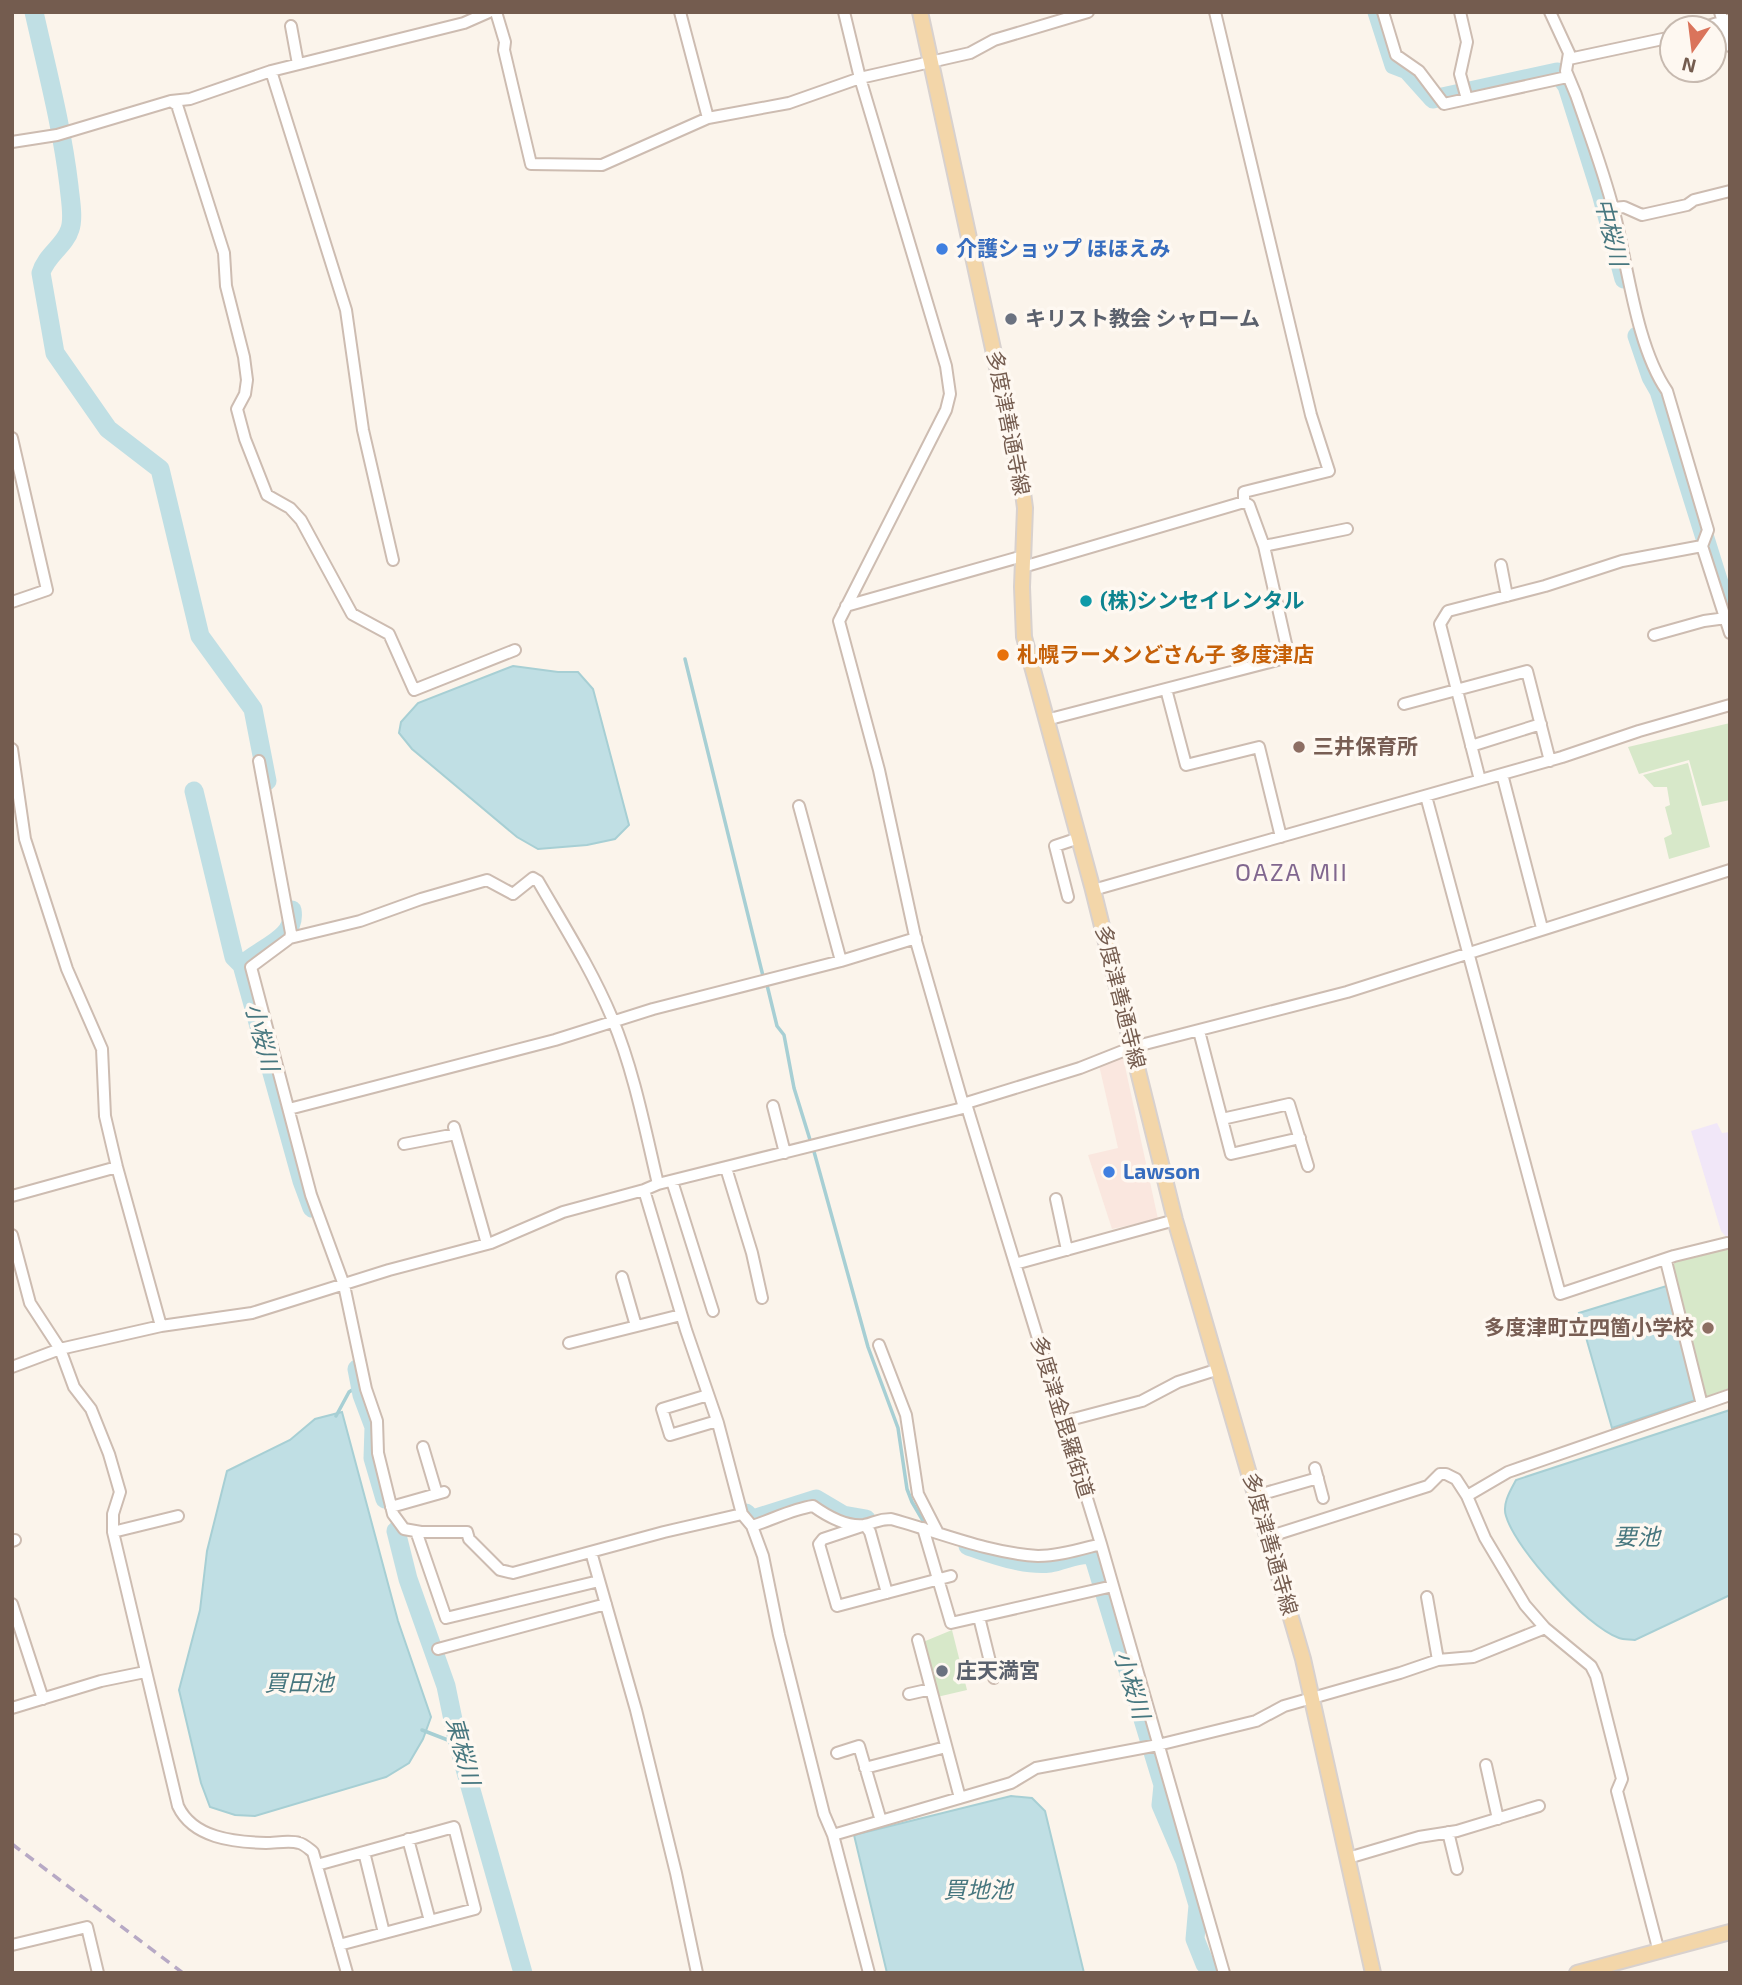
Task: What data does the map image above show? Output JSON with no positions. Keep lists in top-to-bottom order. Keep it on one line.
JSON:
{"streets":{"main road":["多度津善通寺線"],"street":["多度津金毘羅街道"]},"districts":["OAZA MII"],"water":["中桜川","小桜川","要池","買田池","東桜川","買地池"],"places":["介護ショップ ほほえみ","キリスト教会 シャローム","(株)シンセイレンタル","札幌ラーメンどさん子 多度津店","三井保育所","Lawson","多度津町立四箇小学校","庄天満宮"],"north":"bottom"}
